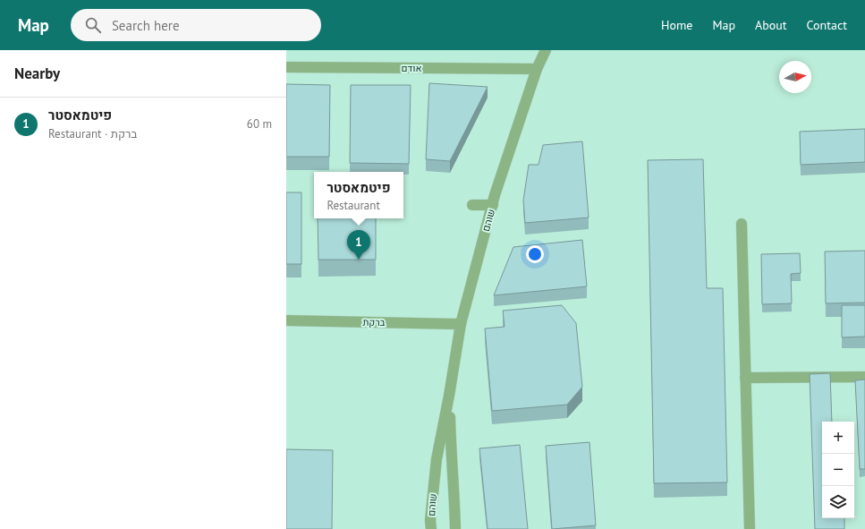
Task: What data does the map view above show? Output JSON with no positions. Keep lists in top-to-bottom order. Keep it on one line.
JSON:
{"streets":{"street":["אודם","שוהם","ברקת"]},"crossings":[["אודם","שוהם"],["שוהם","ברקת"]],"north":"right","page":{"header":"Map","search":"Search here","nav":["Home","Map","About","Contact"],"heading":"Nearby","list":[{"mark":"1","name":"פיטמאסטר","note":"Restaurant · ברקת","value":"60 m"}],"popup":["פיטמאסטר","Restaurant"],"pins":"1","map_buttons":["+","−"]}}
